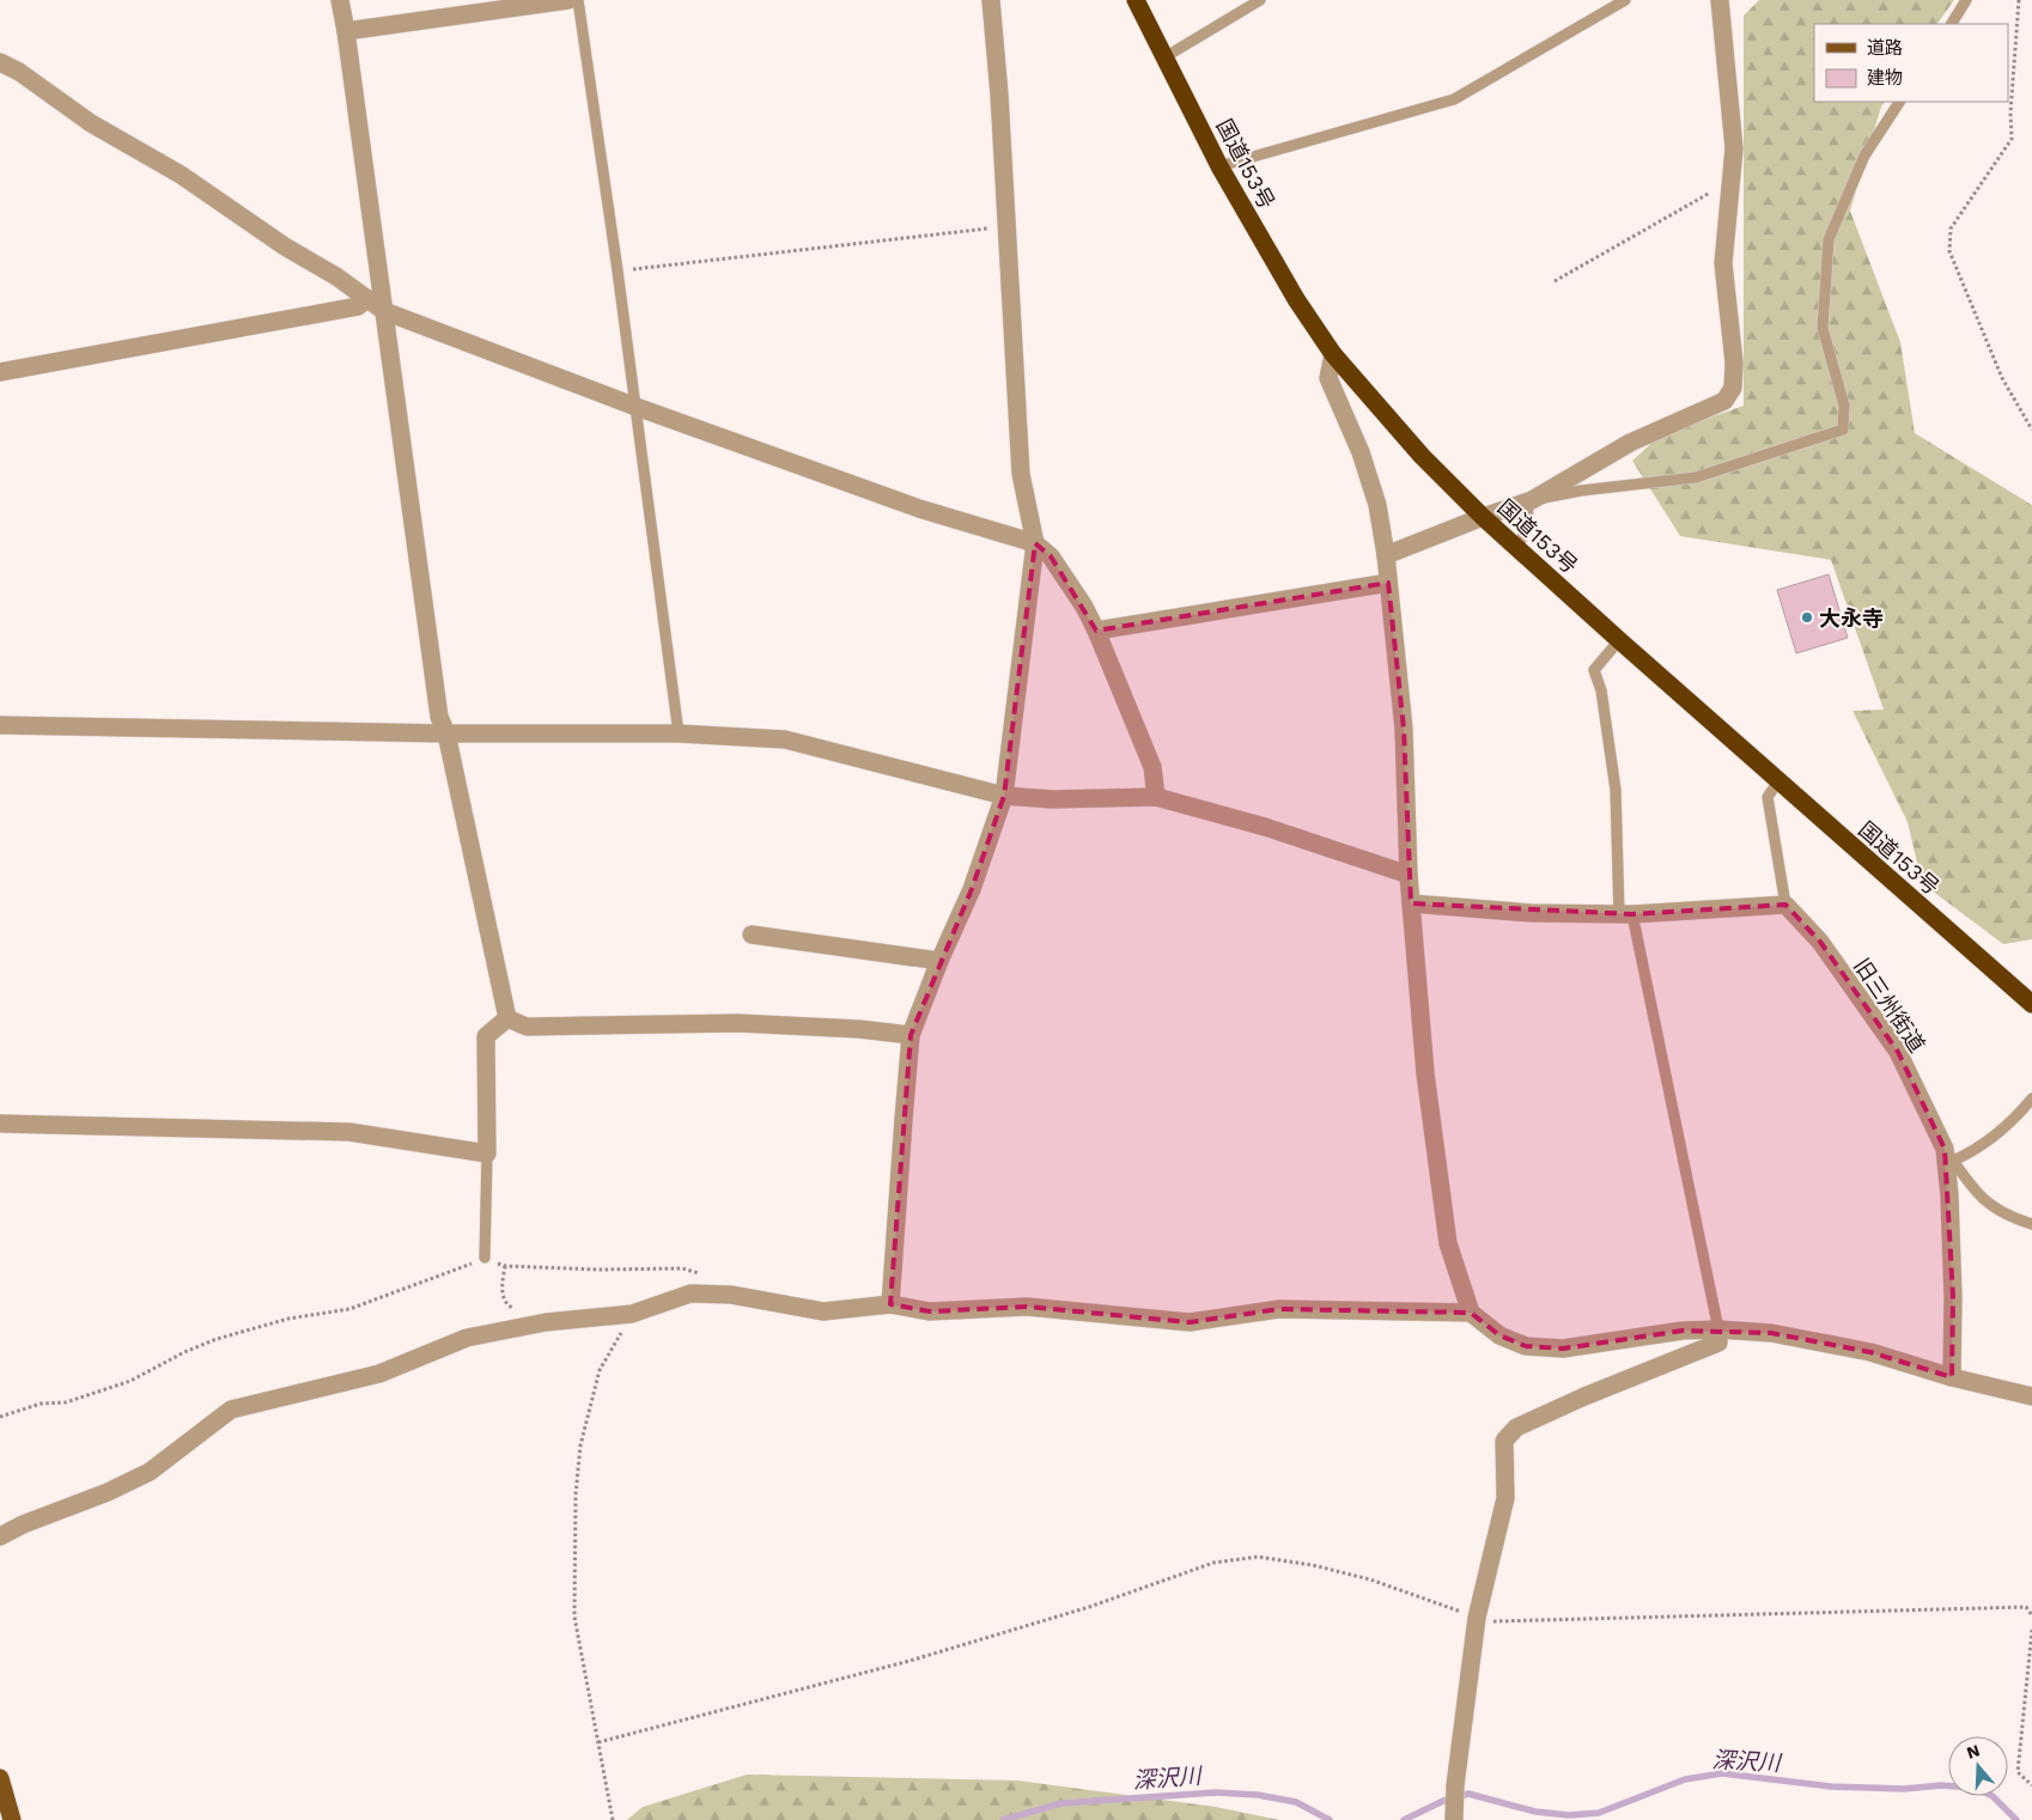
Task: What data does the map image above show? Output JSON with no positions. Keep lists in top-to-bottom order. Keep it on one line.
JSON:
{"streets":{"highway":["国道153号"],"street":["旧三州街道"]},"water":["深沢川"],"places":["大永寺"],"legend":["道路","建物"],"north":"top"}
